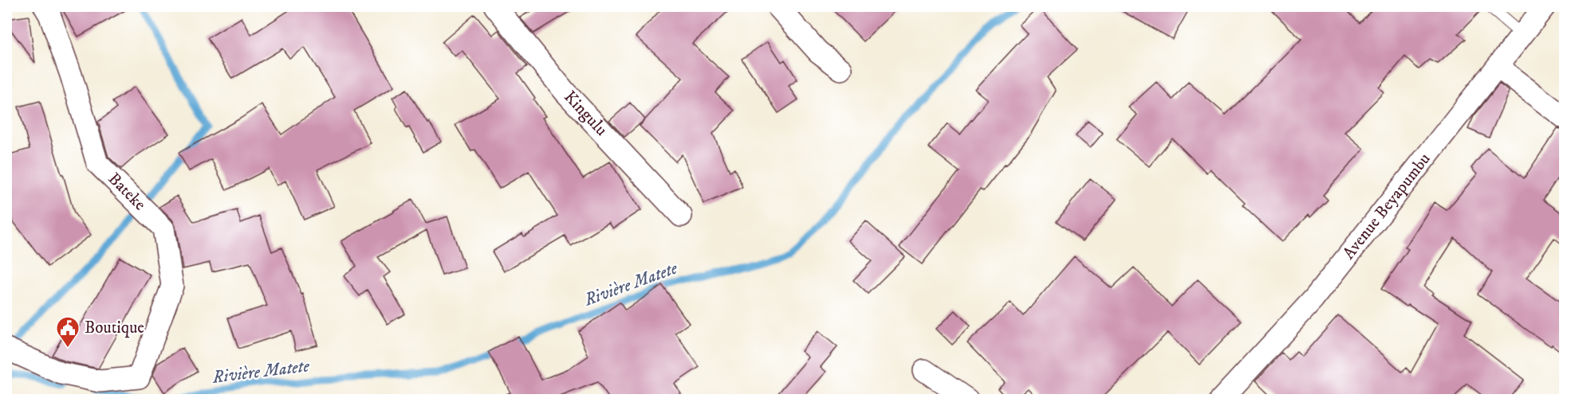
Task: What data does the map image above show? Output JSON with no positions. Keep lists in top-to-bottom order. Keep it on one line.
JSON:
{"streets":{"street":["Kingulu","Bateke","Avenue Beyapumbu"]},"water":["Rivière Matete"],"places":{"public building":["Boutique"]}}
